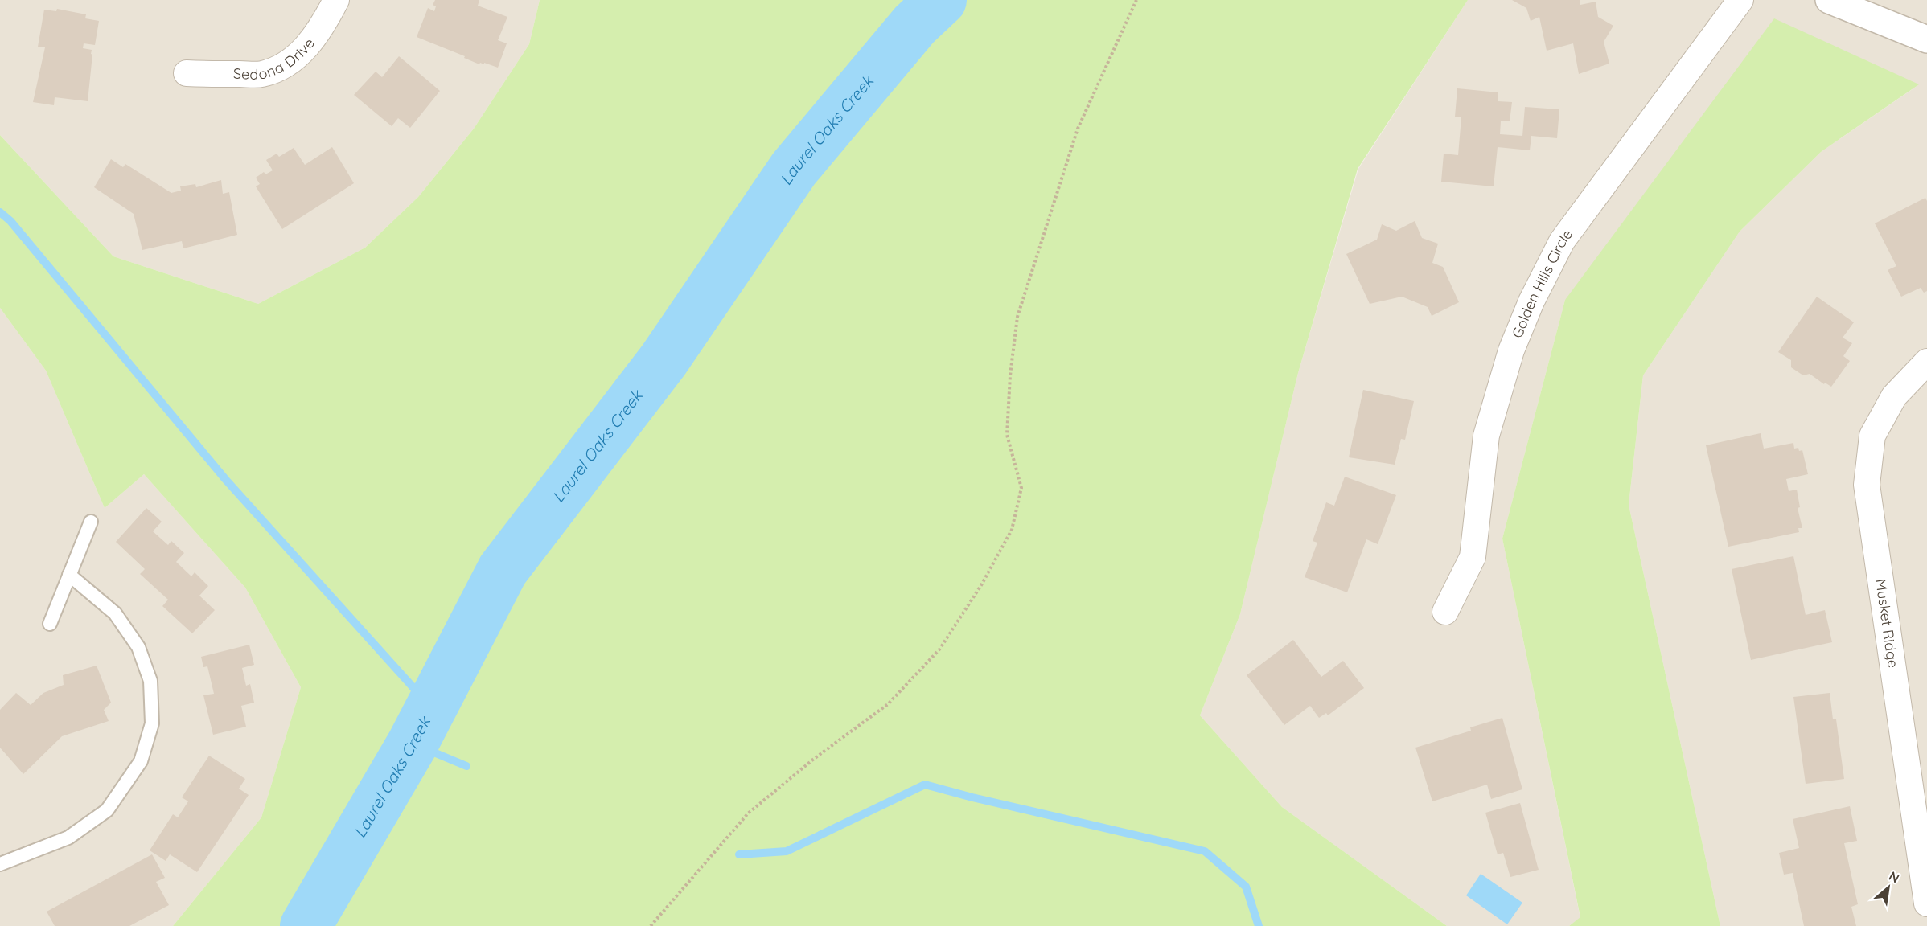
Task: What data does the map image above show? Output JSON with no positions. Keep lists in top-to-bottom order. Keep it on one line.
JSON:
{"streets":{"street":["Sedona Drive","Golden Hills Circle","Musket Ridge"]},"water":["Laurel Oaks Creek"],"north":"top right"}
